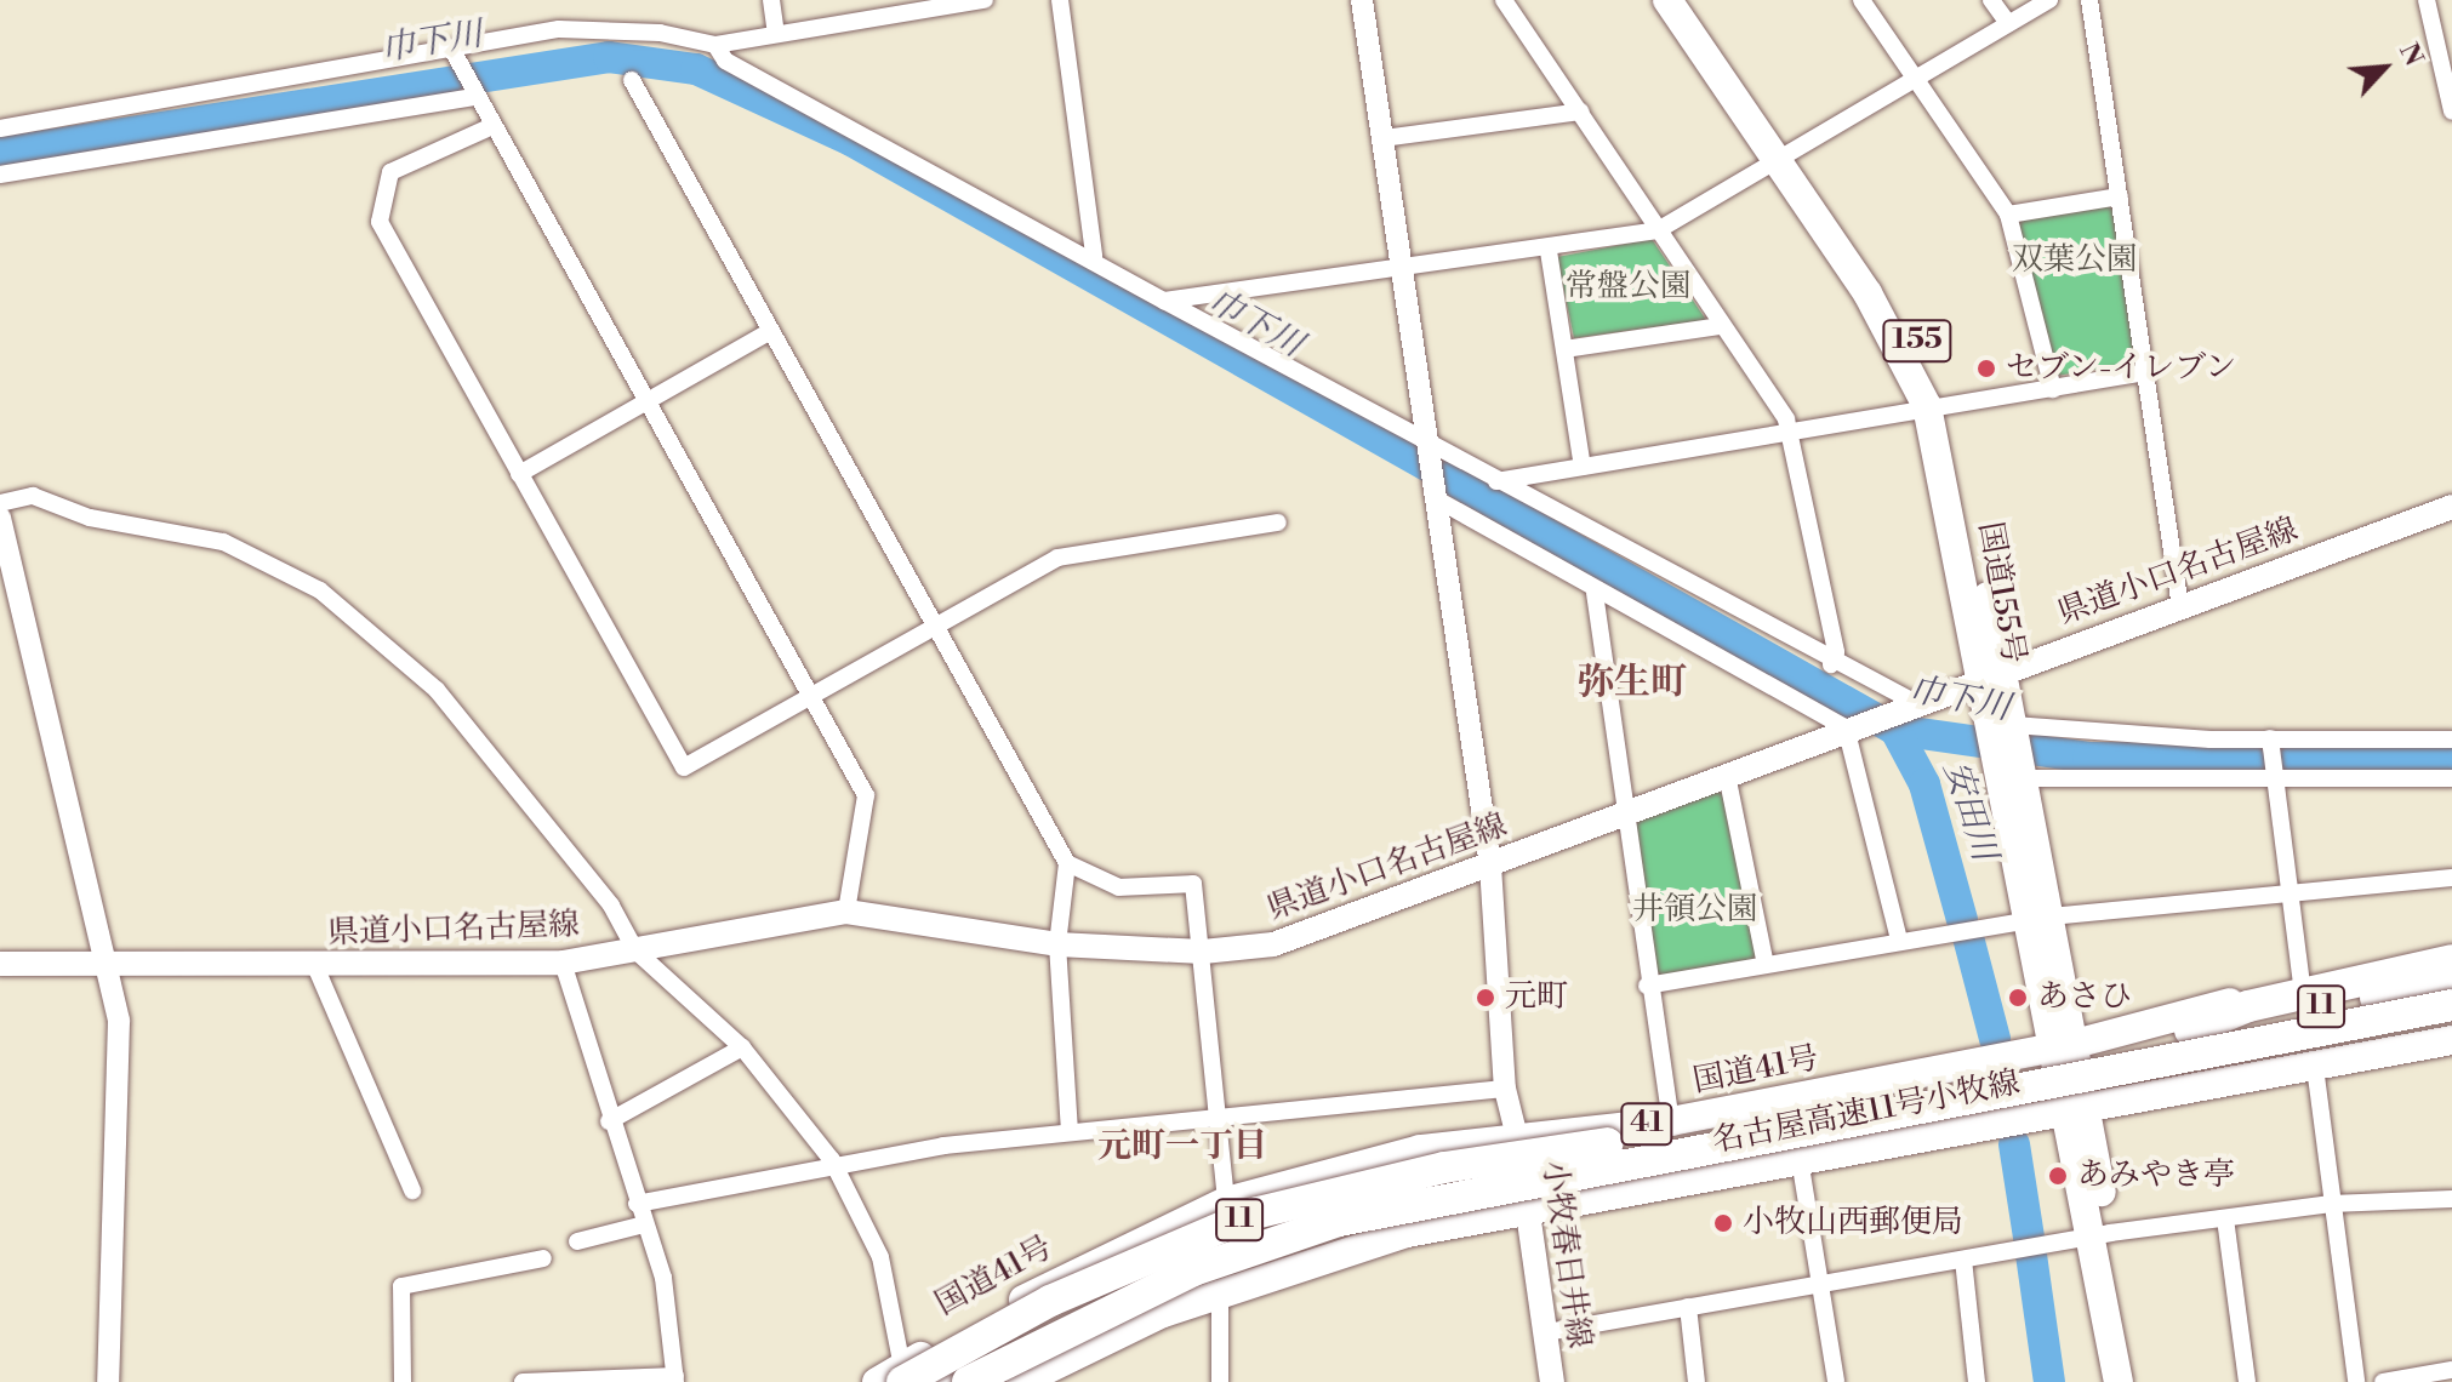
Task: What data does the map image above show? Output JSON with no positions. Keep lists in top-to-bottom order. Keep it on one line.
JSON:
{"streets":{"highway":["155","国道155号","11","国道41号","名古屋高速11号小牧線","41"],"main road":["県道小口名古屋線","小牧春日井線"]},"crossings":[["県道小口名古屋線","国道155号"],["国道155号","国道41号"],["国道155号","41"],["11","名古屋高速11号小牧線"],["国道41号","名古屋高速11号小牧線"],["国道41号","小牧春日井線"],["41","小牧春日井線"]],"districts":["弥生町","元町一丁目"],"water":["巾下川","安田川"],"parks":["双葉公園","常盤公園","井領公園"],"places":["セブン-イレブン","元町","あさひ","あみやき亭","小牧山西郵便局"],"north":"top right"}
